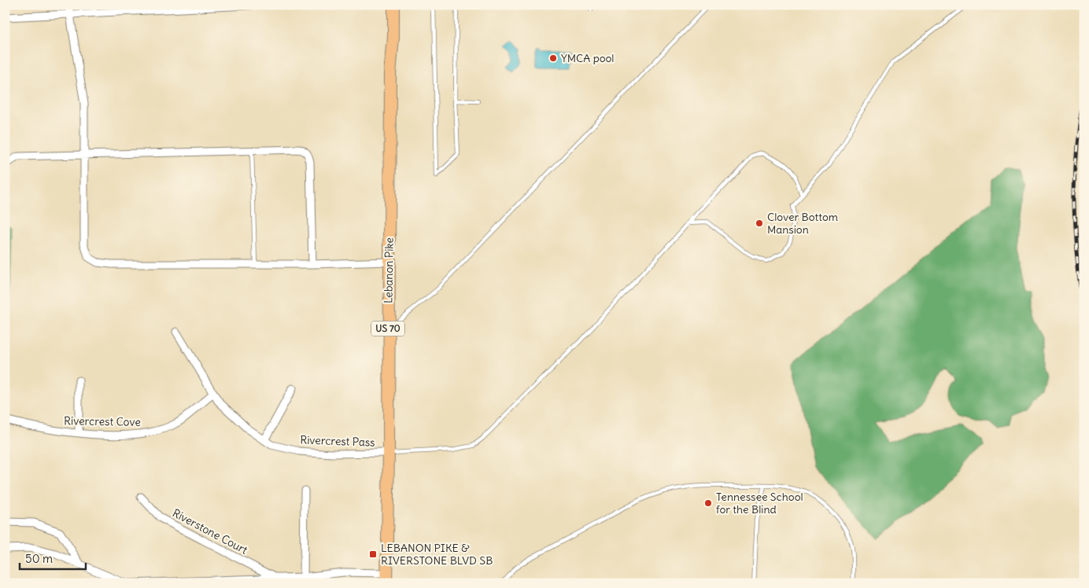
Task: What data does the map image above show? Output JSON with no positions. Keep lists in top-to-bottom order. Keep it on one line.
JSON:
{"streets":{"main road":["Lebanon Pike","US 70"],"street":["Rivercrest Cove","Rivercrest Pass","Riverstone Court"]},"crossings":[["Lebanon Pike","Rivercrest Pass"],["Lebanon Pike","Riverstone Court"],["Rivercrest Cove","Rivercrest Pass"]],"places":{"other":["YMCA pool","Clover Bottom Mansion","Tennessee School for the Blind"],"transit":["LEBANON PIKE & RIVERSTONE BLVD SB"]},"scale_bar":"50 m"}
